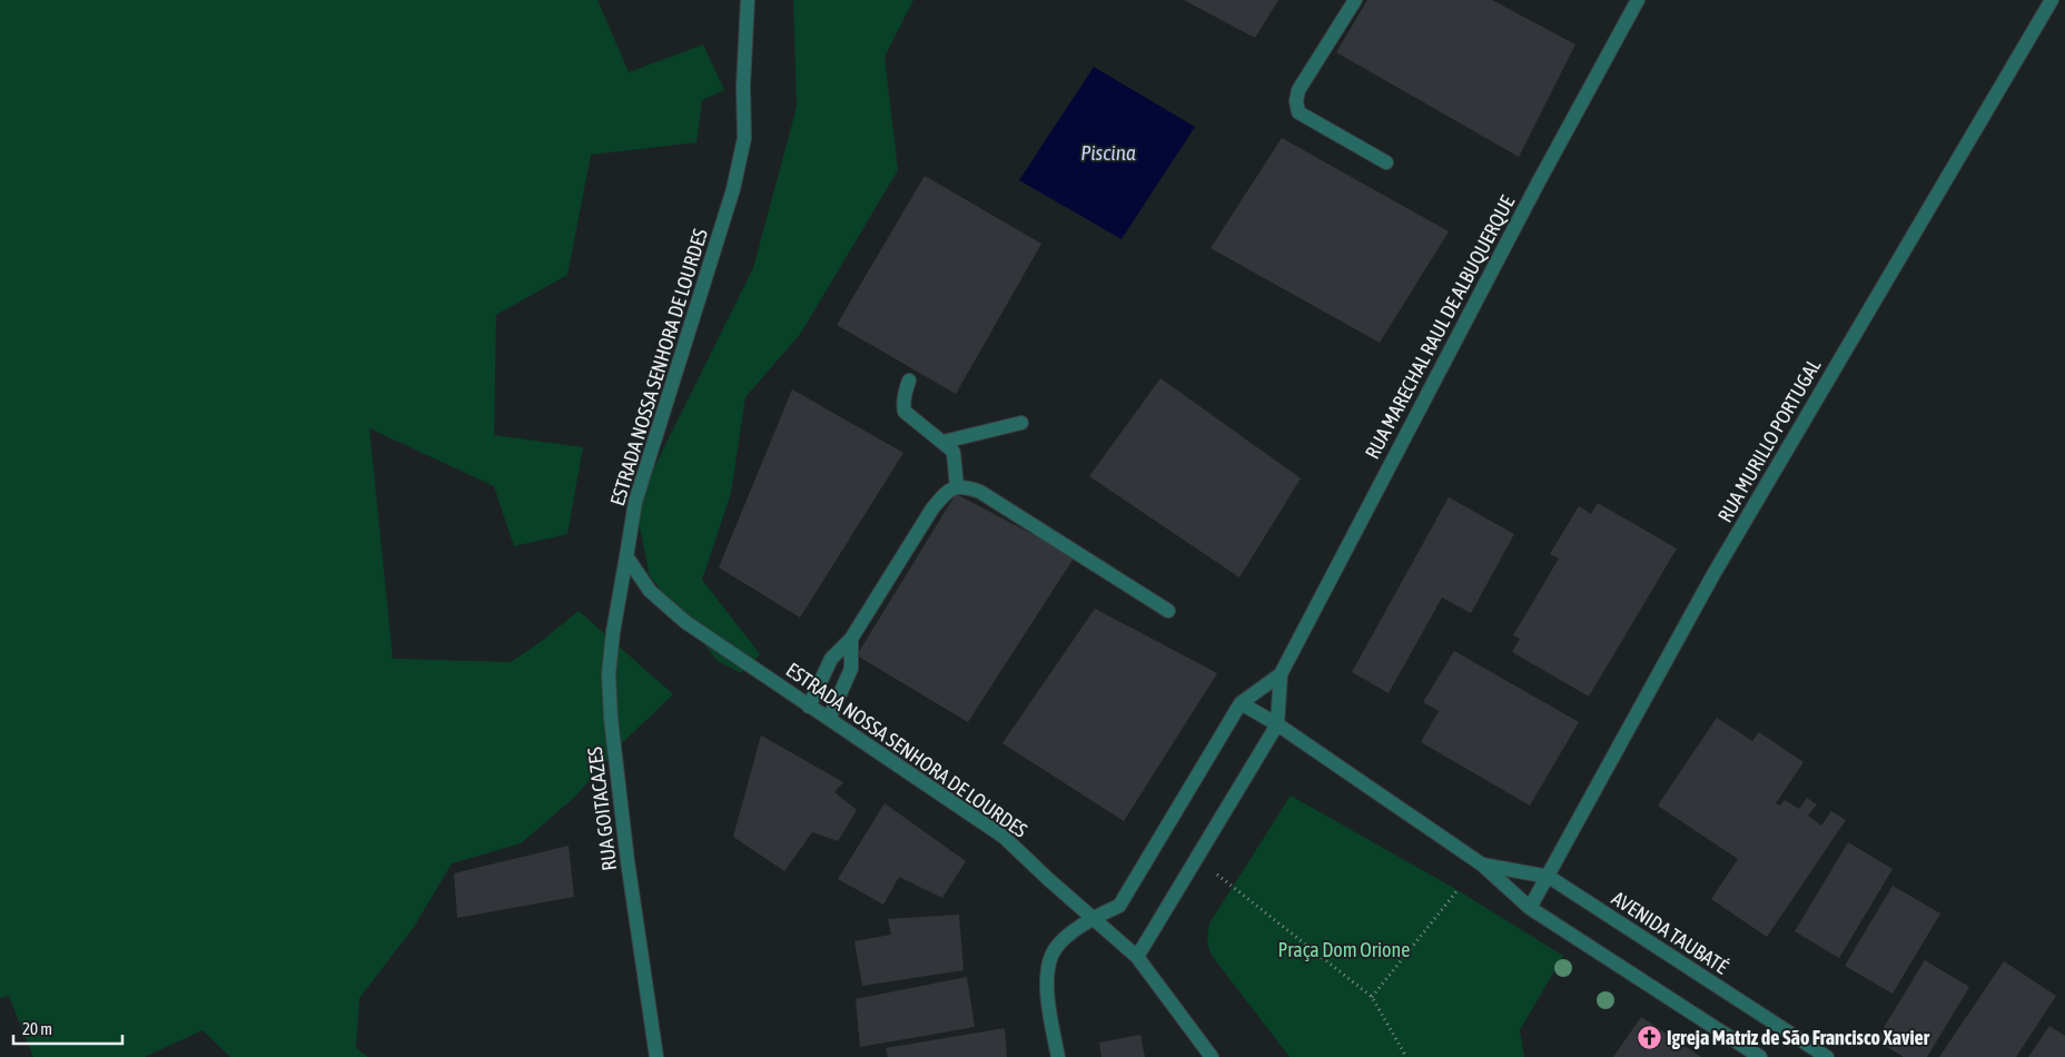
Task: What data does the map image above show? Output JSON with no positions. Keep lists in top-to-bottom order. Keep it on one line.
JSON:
{"streets":{"street":["RUA MARECHAL RAUL DE ALBUQUERQUE","ESTRADA NOSSA SENHORA DE LOURDES","RUA MURILLO PORTUGAL","RUA GOITACAZES","AVENIDA TAUBATÉ"]},"crossings":[["RUA MARECHAL RAUL DE ALBUQUERQUE","ESTRADA NOSSA SENHORA DE LOURDES"],["RUA MARECHAL RAUL DE ALBUQUERQUE","AVENIDA TAUBATÉ"],["ESTRADA NOSSA SENHORA DE LOURDES","RUA GOITACAZES"],["RUA MURILLO PORTUGAL","AVENIDA TAUBATÉ"]],"water":["Piscina"],"parks":["Praça Dom Orione"],"places":{"church":["Igreja Matriz de São Francisco Xavier"]},"scale_bar":"20 m"}
